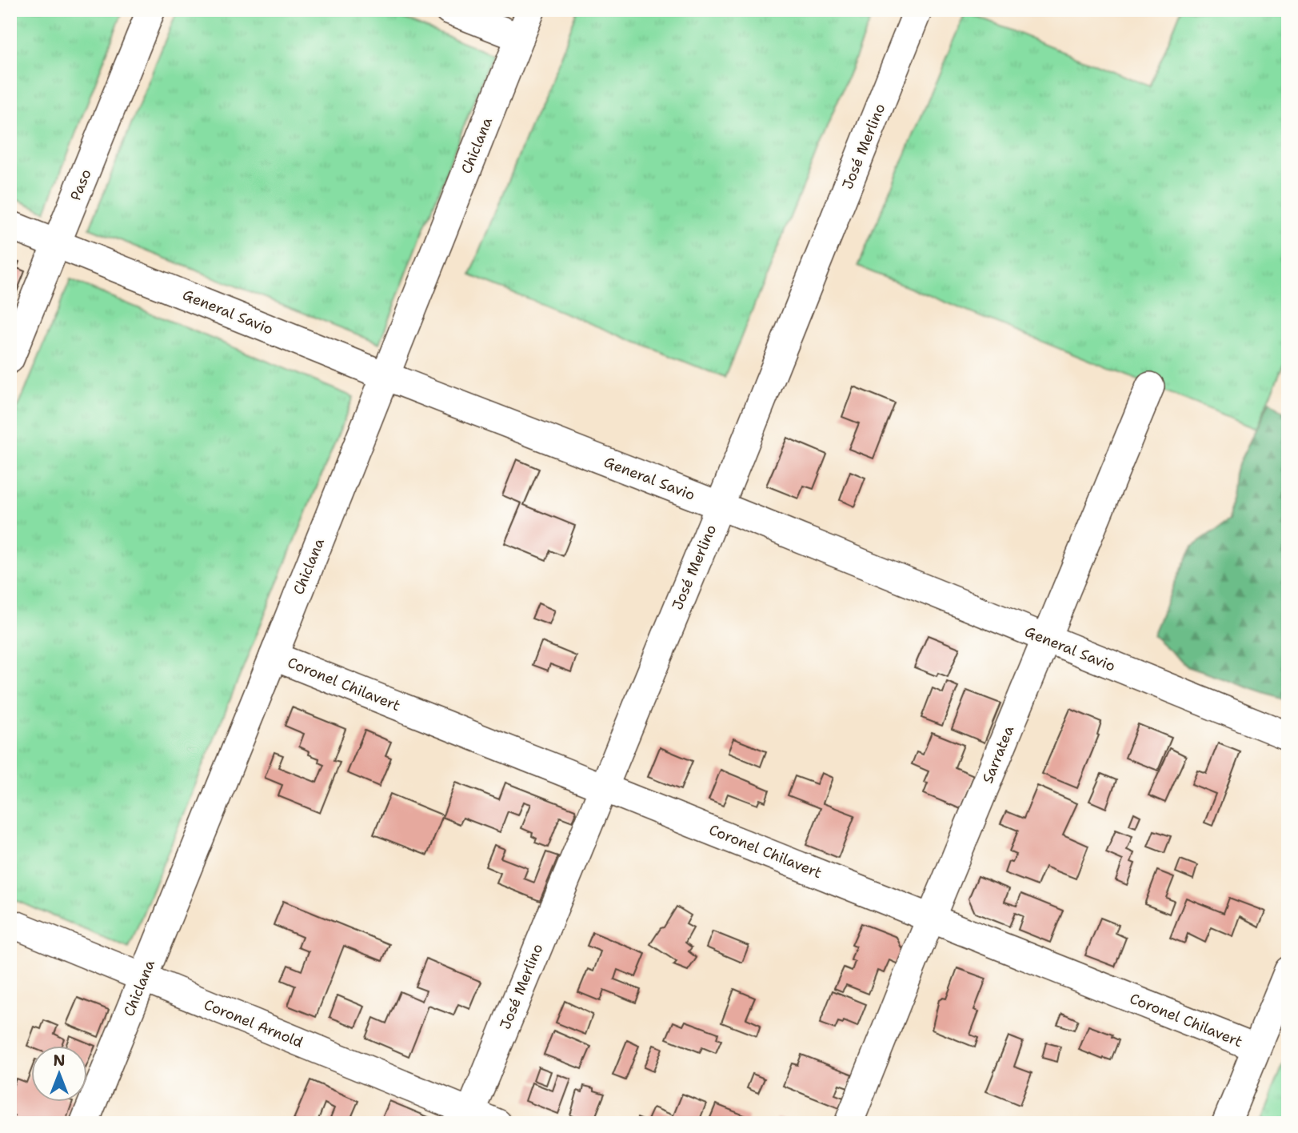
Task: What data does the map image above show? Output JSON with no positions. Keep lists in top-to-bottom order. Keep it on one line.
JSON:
{"streets":{"street":["Chiclana","José Merlino","Paso","General Savio","Coronel Chilavert","Sarratea","Coronel Arnold"]},"crossings":[["Chiclana","General Savio"],["Chiclana","Coronel Chilavert"],["Chiclana","Coronel Arnold"],["José Merlino","General Savio"],["José Merlino","Coronel Chilavert"],["José Merlino","Coronel Arnold"],["Paso","General Savio"],["General Savio","Sarratea"],["Coronel Chilavert","Sarratea"]],"north":"top"}
